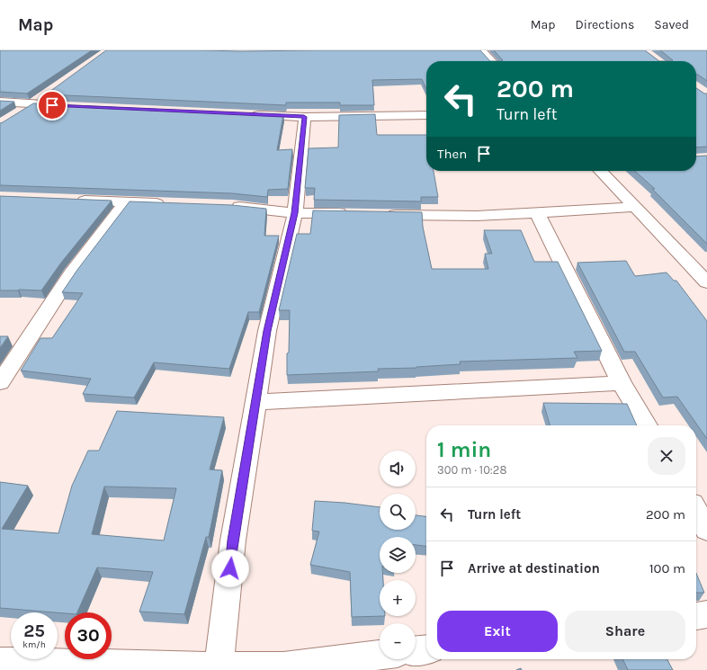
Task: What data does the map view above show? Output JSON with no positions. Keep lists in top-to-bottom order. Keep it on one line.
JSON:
{"page":{"header":"Map","nav":["Map","Directions","Saved"],"turn":["200 m","Turn left"],"then":"Then","heading":["1 min","300 m · 10:28"],"map_buttons":["+","−"],"list":[{"name":"Turn left","value":"200 m"},{"name":"Arrive at destination","value":"100 m"}],"buttons":["Exit","Share"],"speed":"25 km/h","limit":"30"}}
